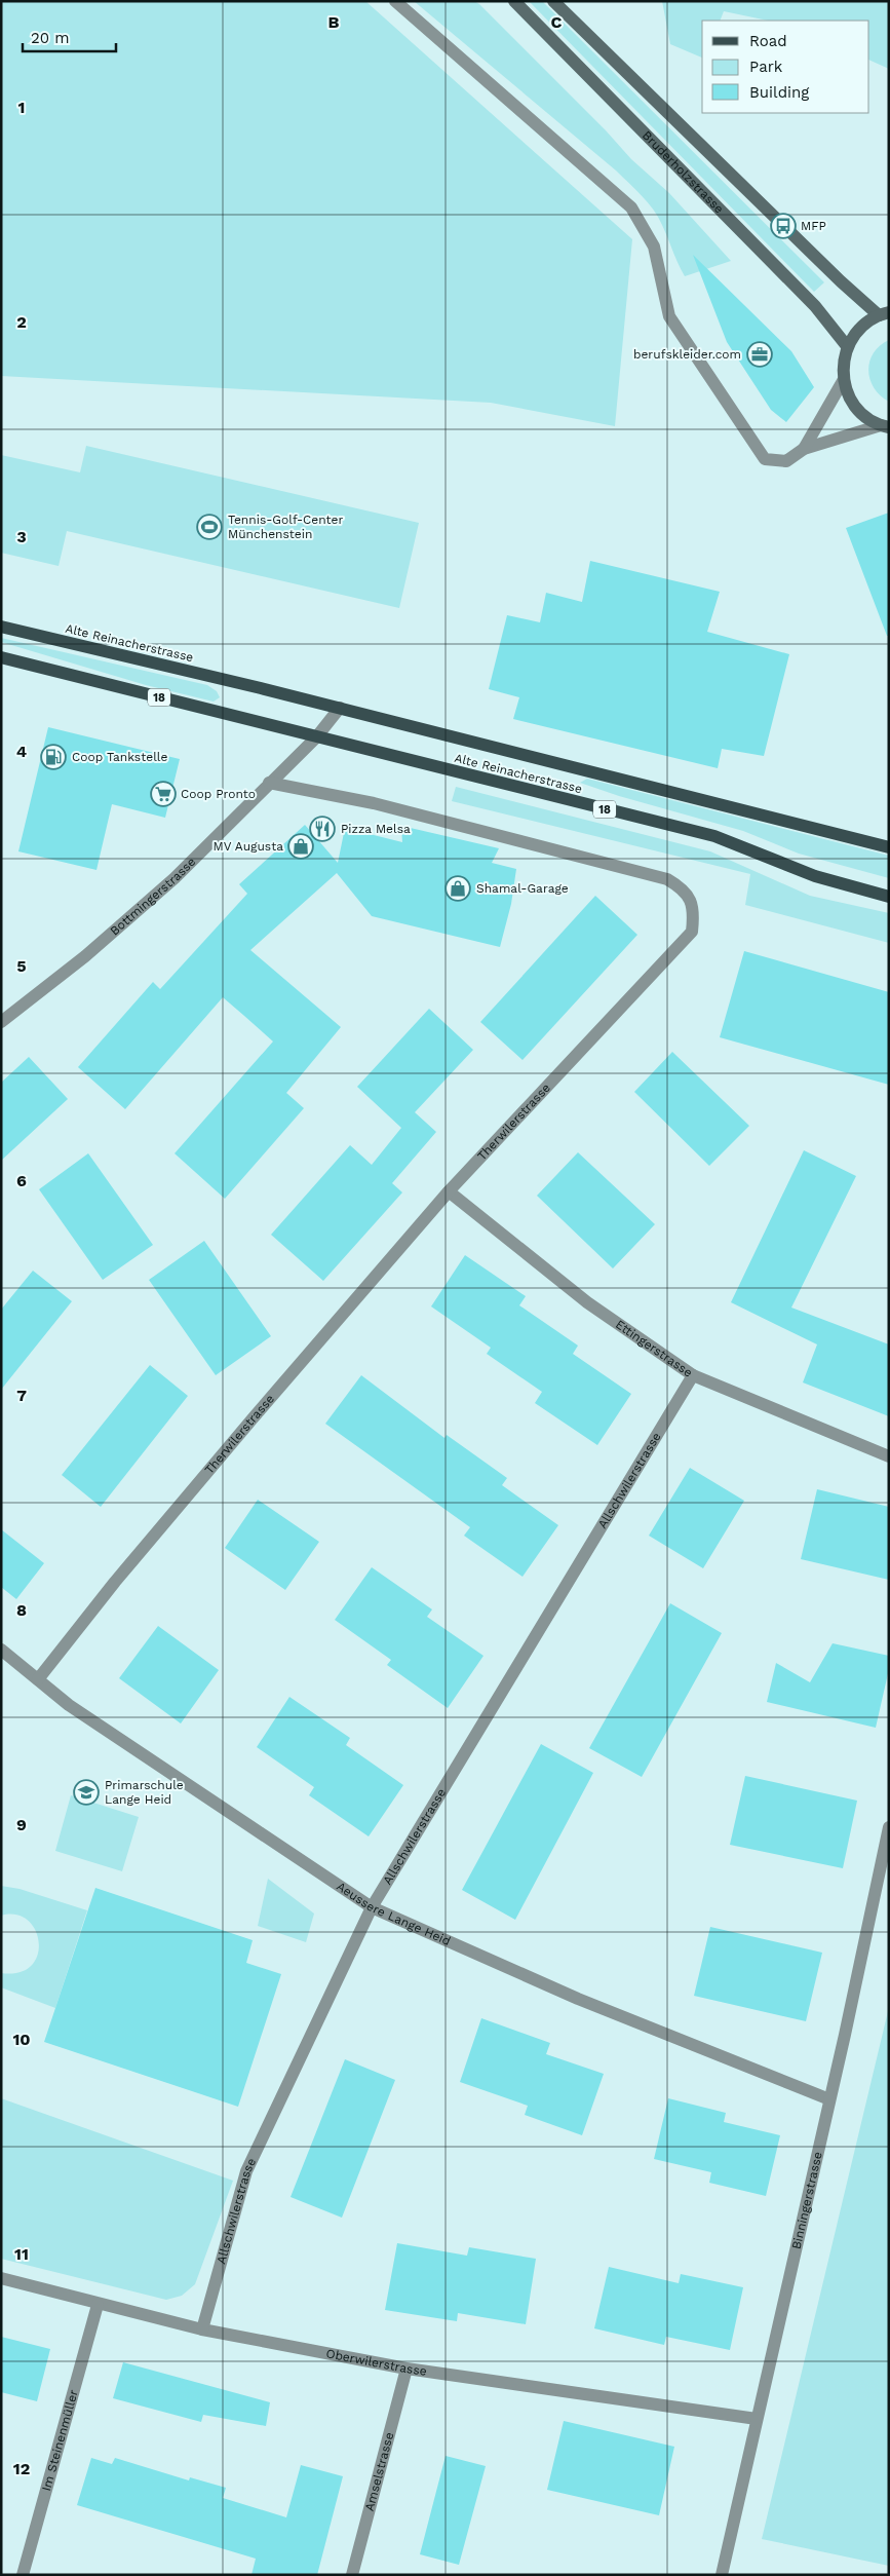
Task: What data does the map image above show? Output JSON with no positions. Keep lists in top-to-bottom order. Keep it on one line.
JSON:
{"streets":{"main road":["Bruderholzstrasse","Alte Reinacherstrasse","18"],"street":["Bottmingerstrasse","Therwilerstrasse","Ettingerstrasse","Allschwilerstrasse","Aeussere Lange Heid","Binningerstrasse","Oberwilerstrasse","Im Steinenmüller","Amselstrasse"]},"crossings":[["Alte Reinacherstrasse","Bottmingerstrasse"],["Bottmingerstrasse","Therwilerstrasse"],["Therwilerstrasse","Ettingerstrasse"],["Therwilerstrasse","Aeussere Lange Heid"],["Ettingerstrasse","Allschwilerstrasse"],["Allschwilerstrasse","Aeussere Lange Heid"],["Allschwilerstrasse","Oberwilerstrasse"],["Aeussere Lange Heid","Binningerstrasse"],["Binningerstrasse","Oberwilerstrasse"],["Oberwilerstrasse","Im Steinenmüller"],["Oberwilerstrasse","Amselstrasse"]],"places":{"bus stop":["MFP"],"office":["berufskleider.com"],"sports":["Tennis-Golf-Center Münchenstein"],"fuel station":["Coop Tankstelle"],"supermarket":["Coop Pronto"],"restaurant":["Pizza Melsa"],"shop":["MV Augusta","Shamal-Garage"],"school or university":["Primarschule Lange Heid"]},"legend":["Road","Park","Building"],"scale_bar":"20 m","grid":{"columns":["B","C"],"rows":["1","2","3","4","5","6","7","8","9","10","11","12"]}}
